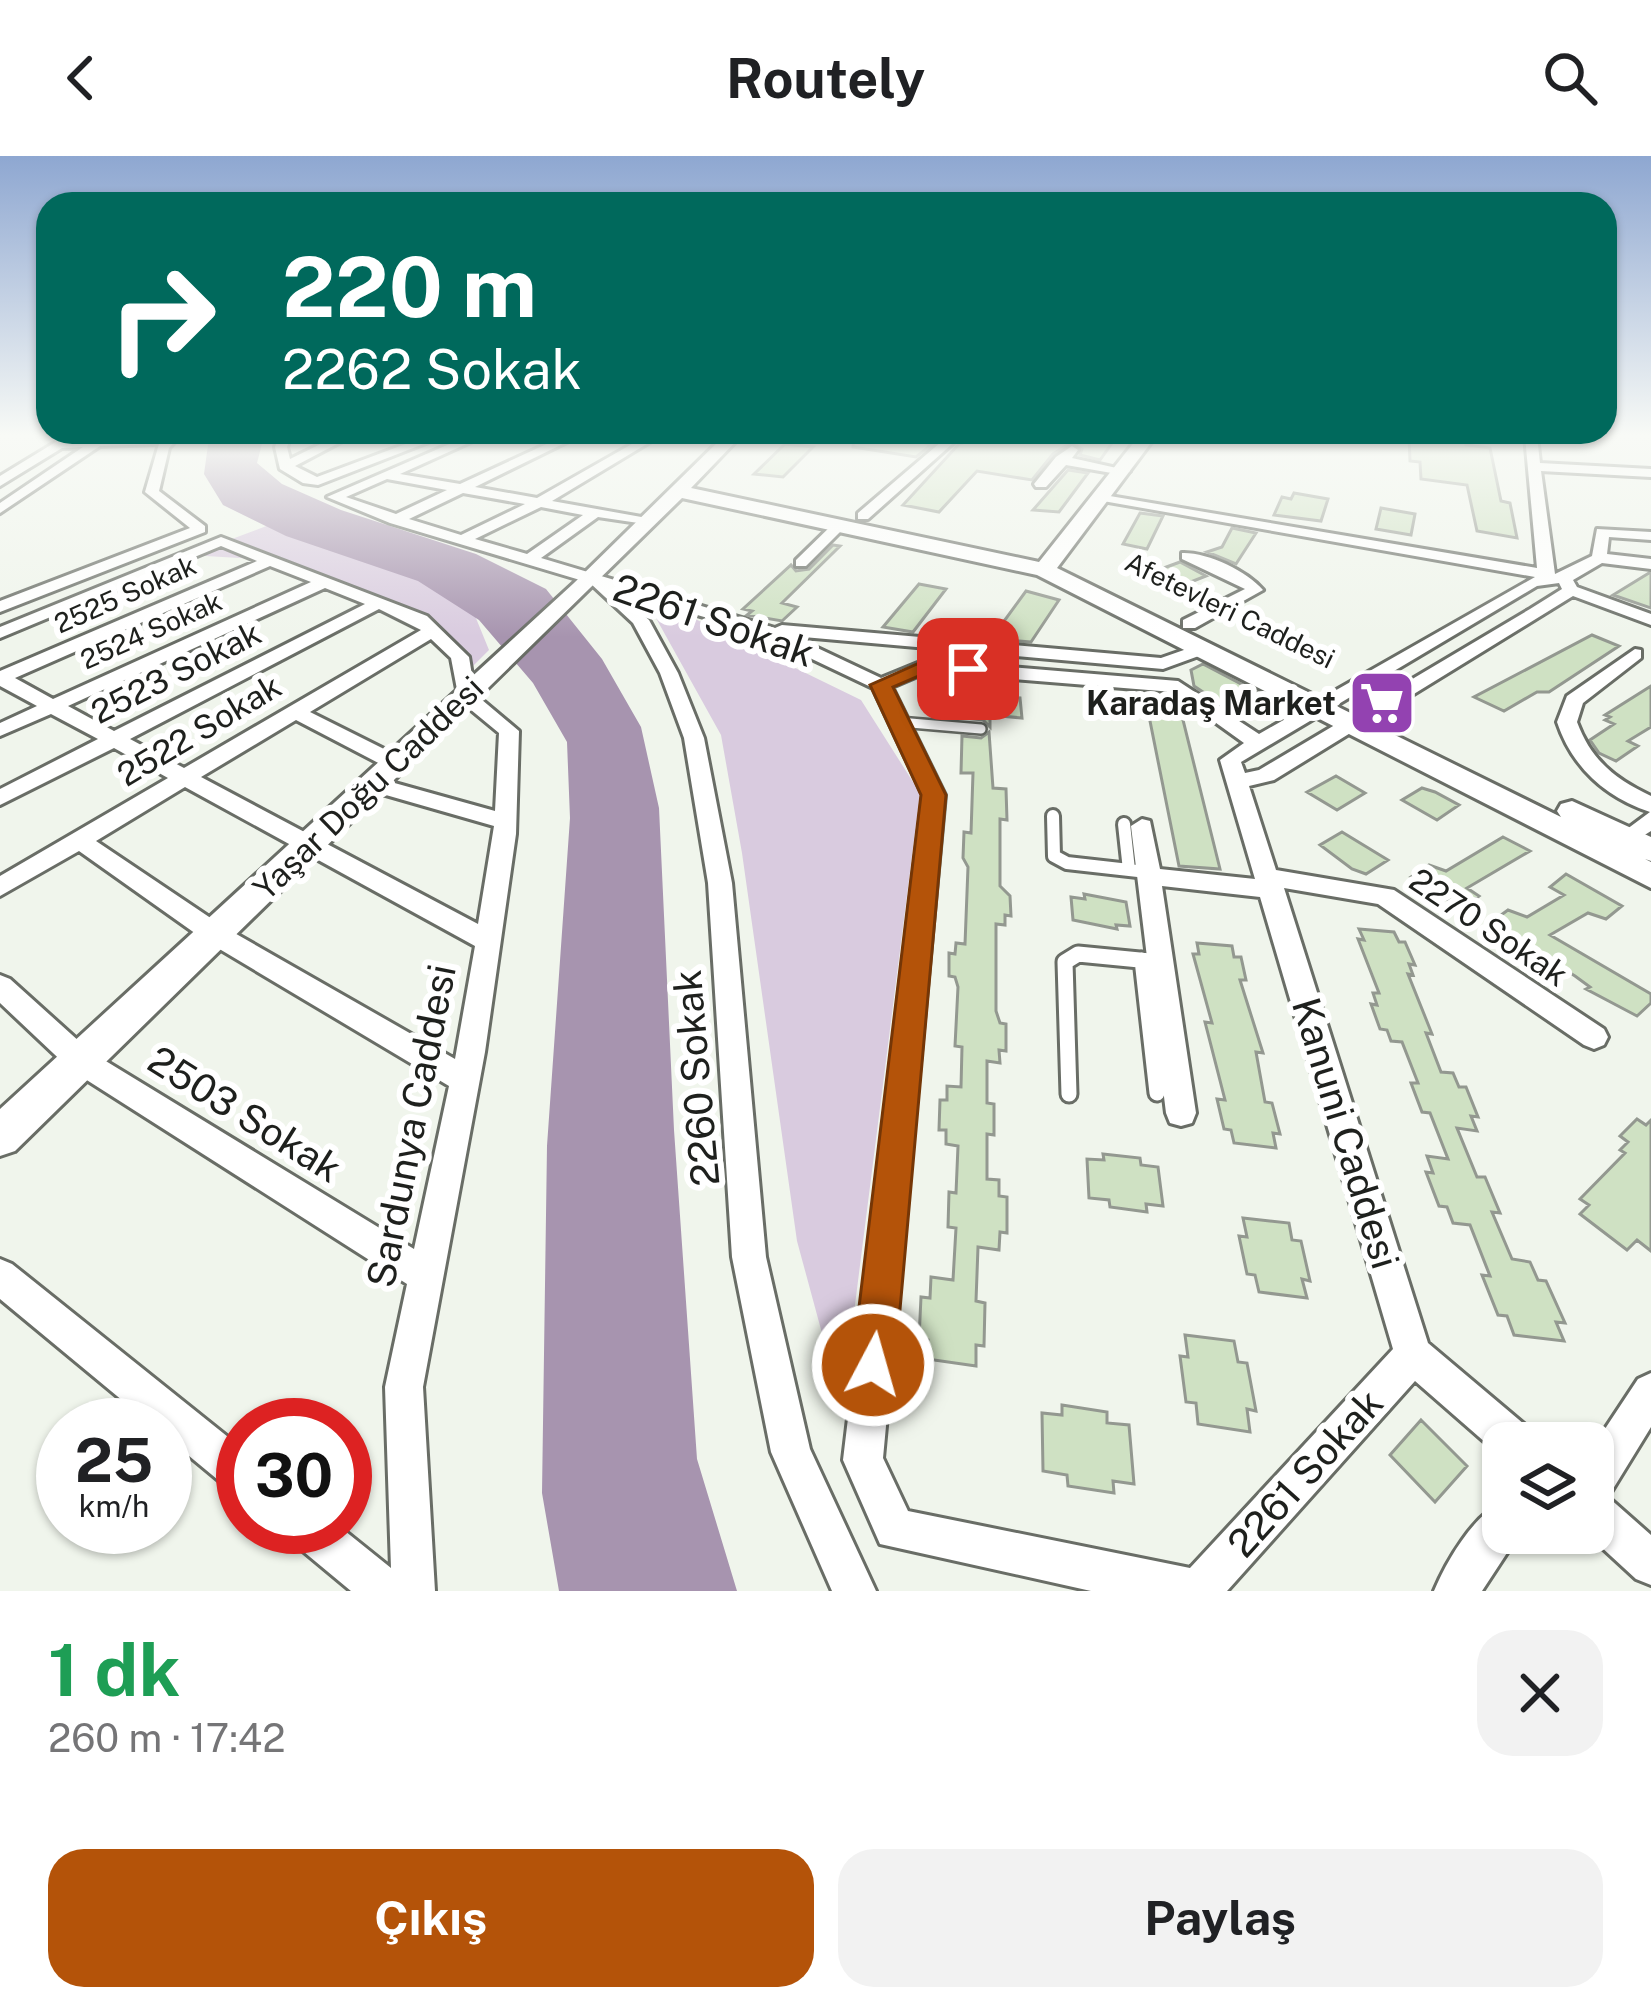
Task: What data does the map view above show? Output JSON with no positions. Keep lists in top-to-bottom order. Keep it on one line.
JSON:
{"streets":{"main road":["Afetevleri Caddesi","Yaşar Doğu Caddesi"],"street":["2525 Sokak","2261 Sokak","2524 Sokak","2523 Sokak","2522 Sokak","2270 Sokak","2260 Sokak","2503 Sokak","Sardunya Caddesi","Kanuni Caddesi"]},"crossings":[["2261 Sokak","Yaşar Doğu Caddesi"],["2261 Sokak","2260 Sokak"],["2261 Sokak","Kanuni Caddesi"],["Yaşar Doğu Caddesi","2260 Sokak"],["Yaşar Doğu Caddesi","2503 Sokak"],["Yaşar Doğu Caddesi","Sardunya Caddesi"],["2270 Sokak","Kanuni Caddesi"],["2503 Sokak","Sardunya Caddesi"]],"places":{"supermarket":["Karadaş Market"]},"page":{"header":"Routely","turn":["220 m","2262 Sokak"],"speed":"25 km/h","limit":"30","heading":["1 dk","260 m · 17:42"],"buttons":["Çıkış","Paylaş"]}}
